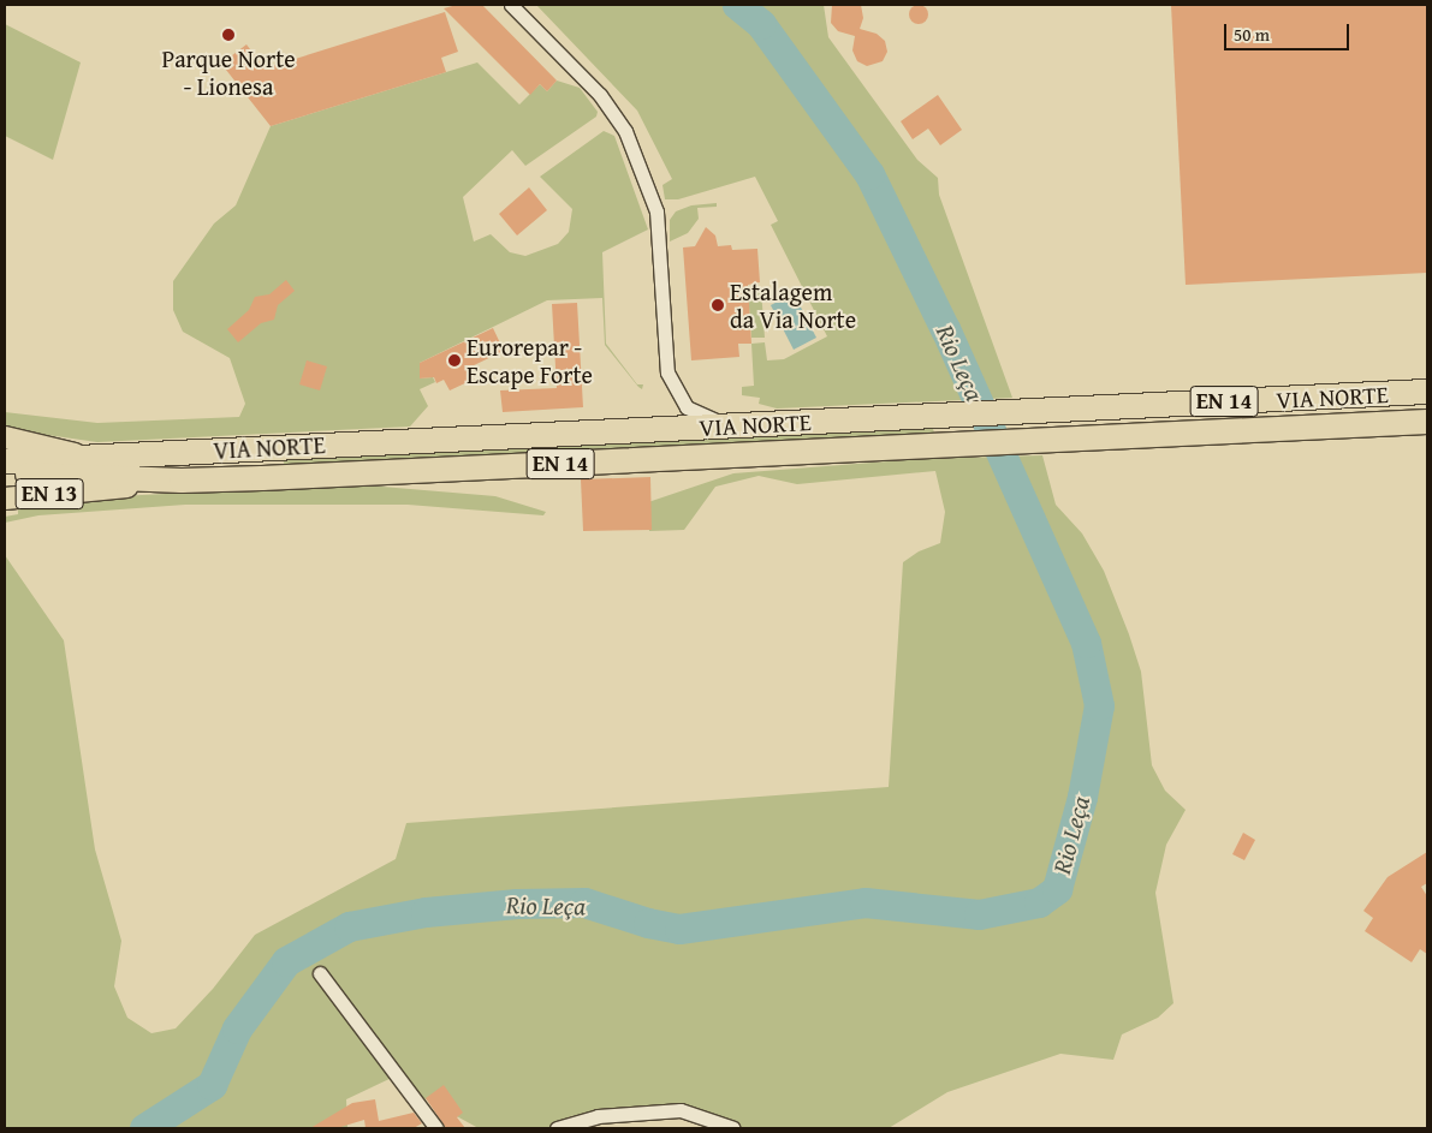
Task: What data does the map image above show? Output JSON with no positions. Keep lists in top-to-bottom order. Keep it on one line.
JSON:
{"streets":{"highway":["VIA NORTE","EN 14"],"main road":["EN 13"]},"crossings":[["VIA NORTE","EN 14"],["VIA NORTE","EN 13"],["EN 14","EN 13"]],"water":["Rio Leça"],"places":["Parque Norte - Lionesa","Estalagem da Via Norte","Eurorepar - Escape Forte"],"scale_bar":"50 m"}
